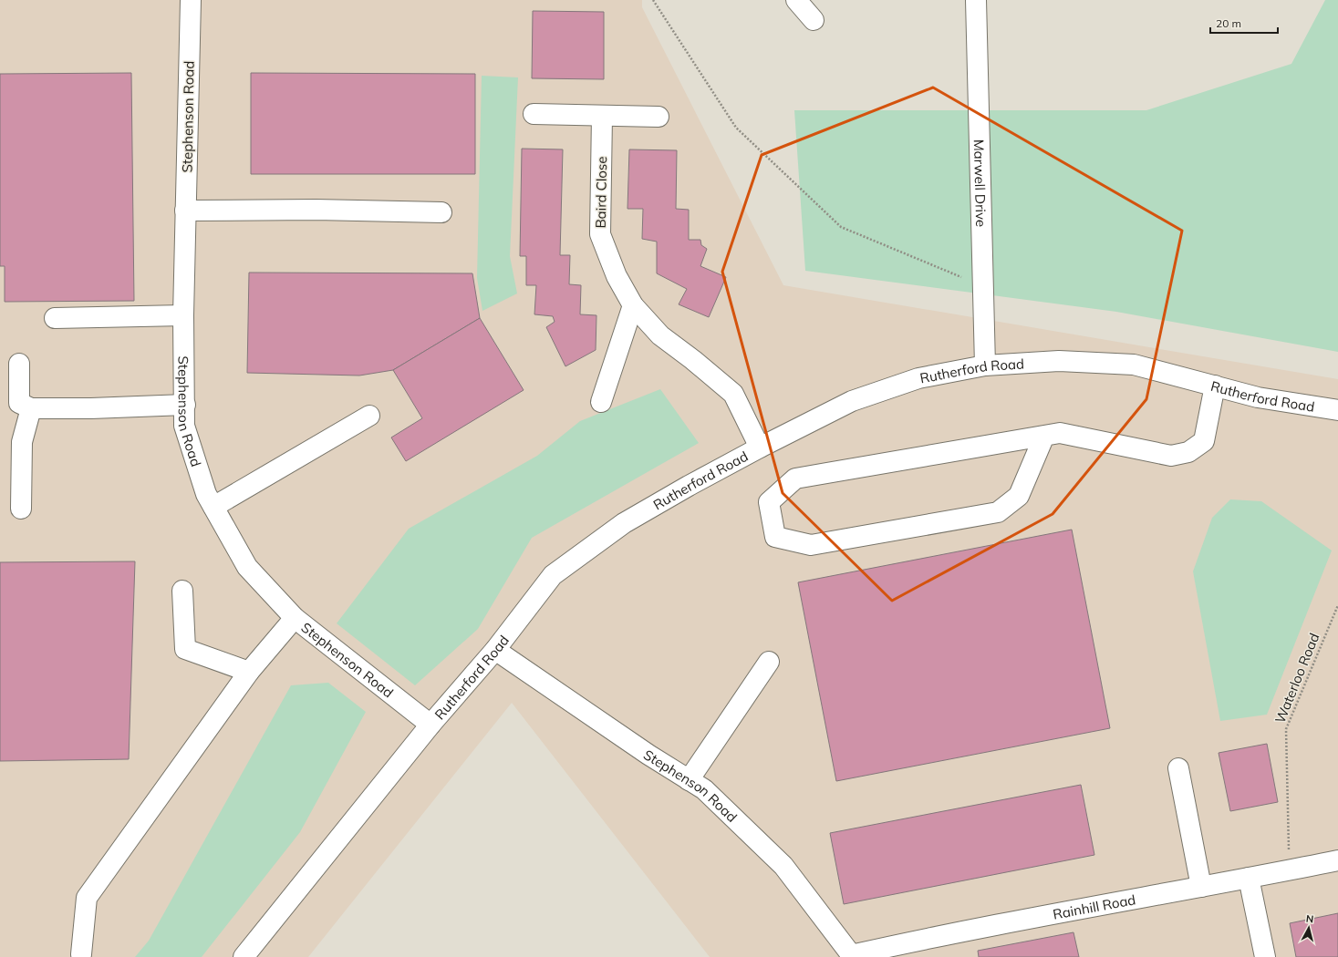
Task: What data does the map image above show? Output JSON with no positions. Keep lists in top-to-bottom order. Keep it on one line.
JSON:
{"streets":{"street":["Stephenson Road","Marwell Drive","Baird Close","Rutherford Road","Rainhill Road"],"path":["Waterloo Road"]},"crossings":[["Stephenson Road","Rutherford Road"],["Stephenson Road","Rainhill Road"],["Marwell Drive","Rutherford Road"],["Baird Close","Rutherford Road"],["Waterloo Road","Rainhill Road"]],"scale_bar":"20 m","north":"top"}
